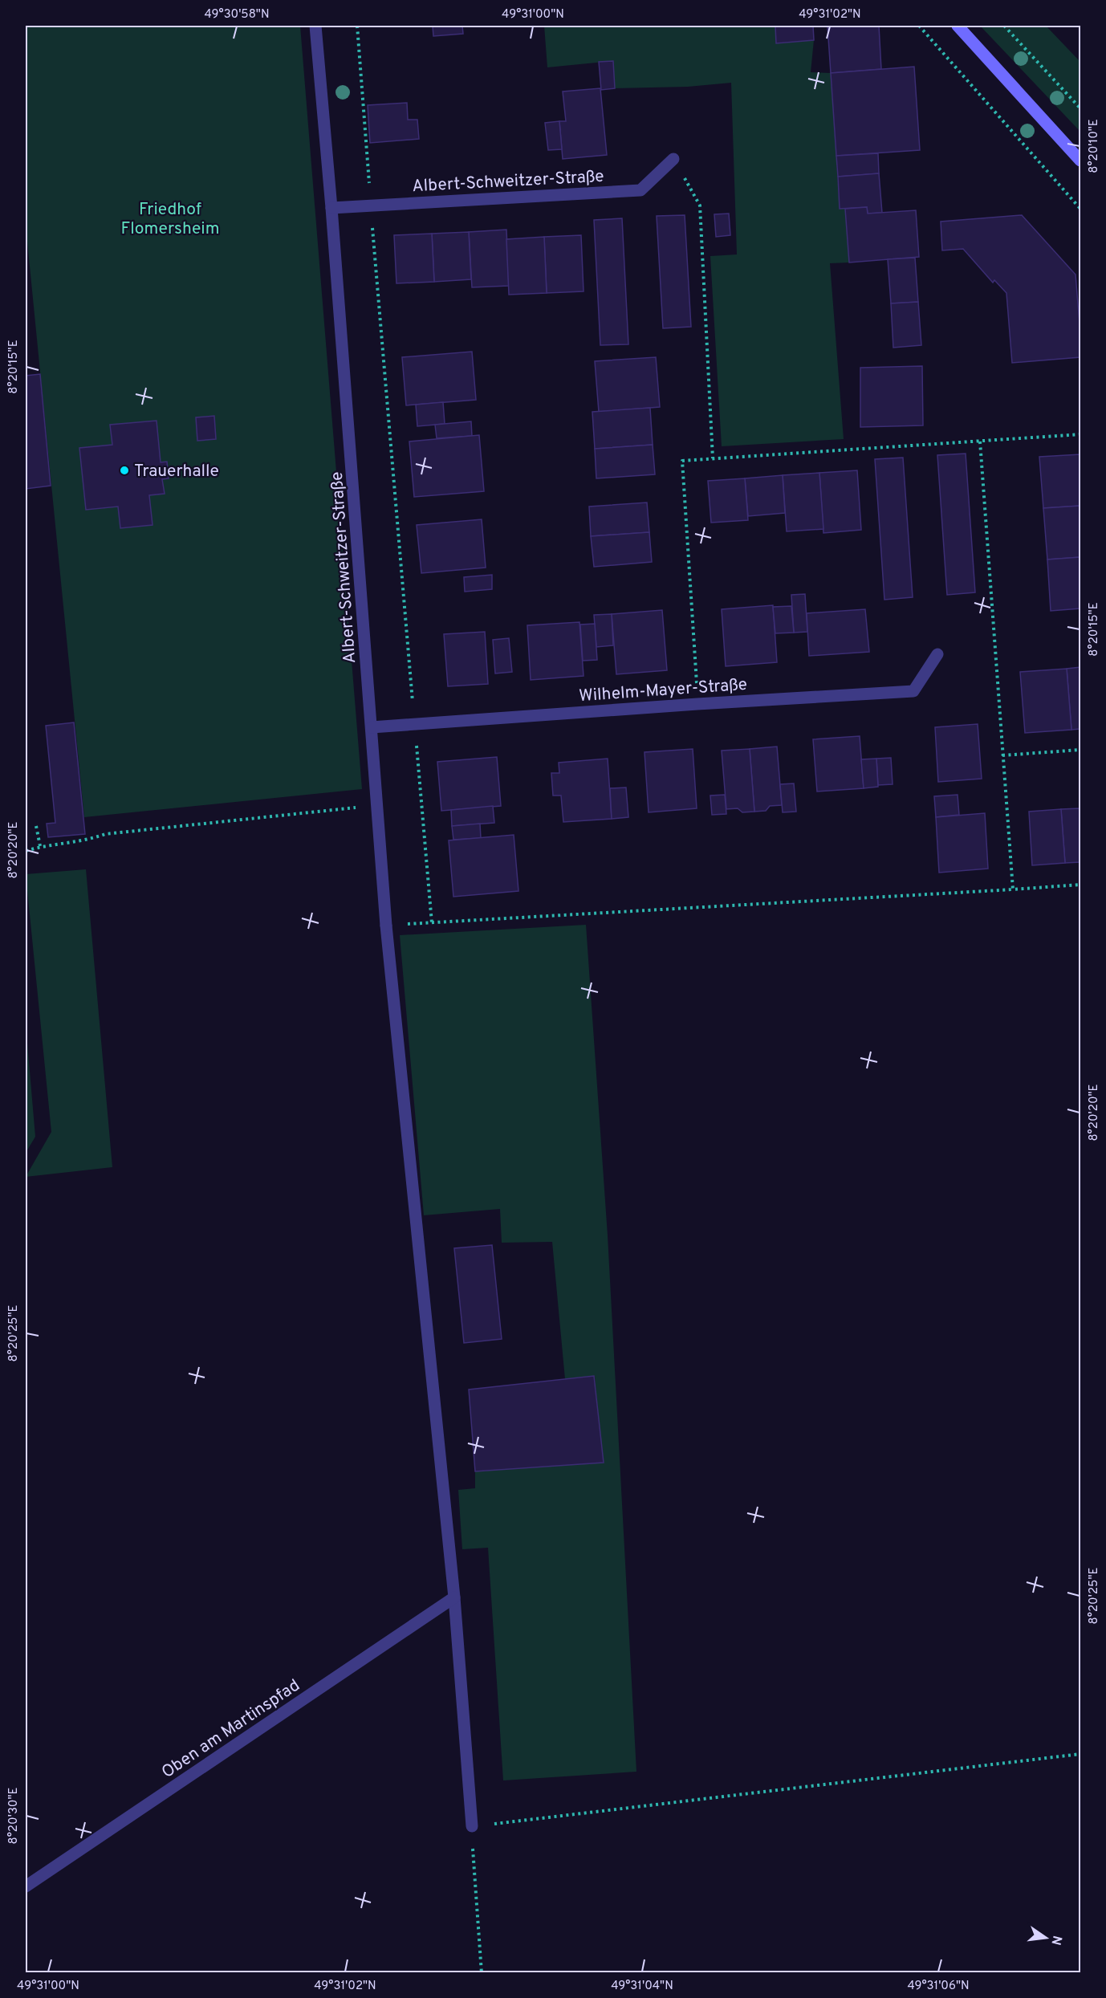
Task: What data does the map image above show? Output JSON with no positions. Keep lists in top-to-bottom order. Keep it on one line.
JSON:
{"streets":{"street":["Albert-Schweitzer-Straße","Wilhelm-Mayer-Straße","Oben am Martinspfad"]},"crossings":[["Albert-Schweitzer-Straße","Wilhelm-Mayer-Straße"],["Albert-Schweitzer-Straße","Oben am Martinspfad"]],"parks":["Friedhof Flomersheim"],"places":["Trauerhalle"],"north":"right","coordinates":["49°30'58\"N","49°31'00\"N","49°31'02\"N","8°20'10\"E","8°20'15\"E","8°20'20\"E","8°20'25\"E","8°20'30\"E","49°31'04\"N","49°31'06\"N"]}
